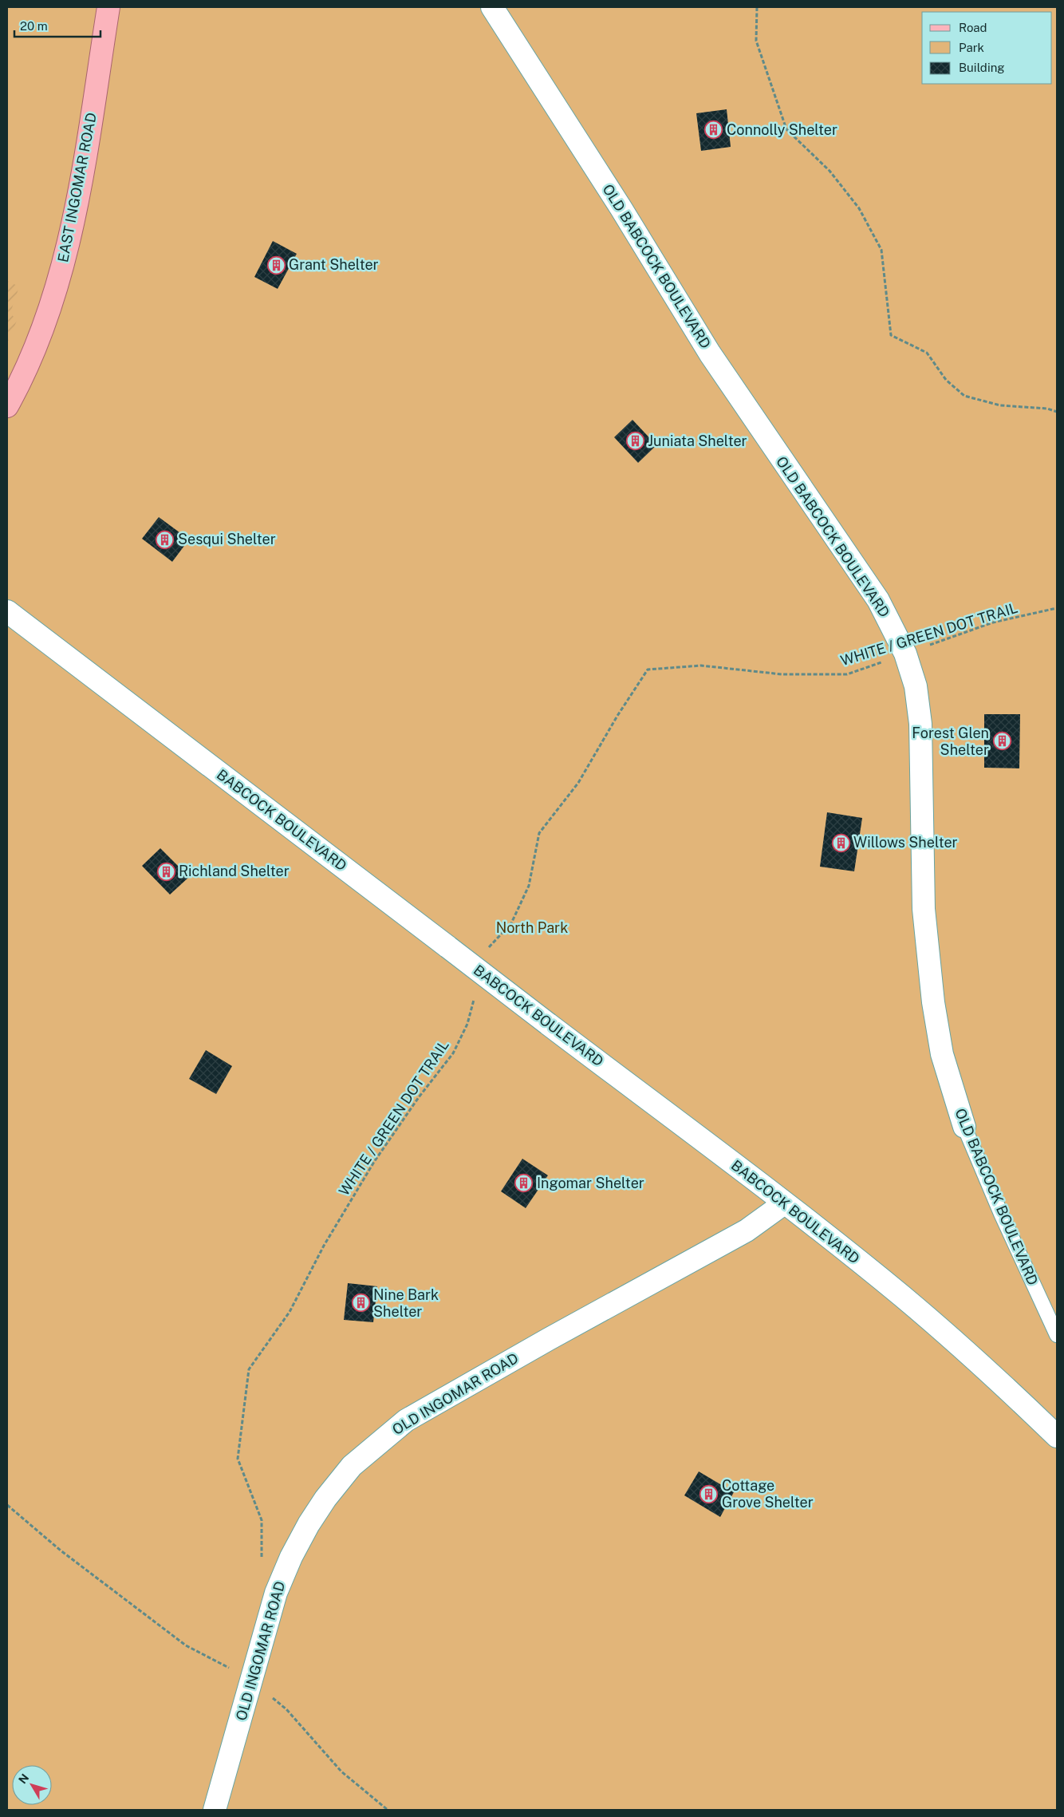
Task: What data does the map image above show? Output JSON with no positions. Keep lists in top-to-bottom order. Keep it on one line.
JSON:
{"streets":{"main road":["EAST INGOMAR ROAD"],"street":["OLD BABCOCK BOULEVARD","BABCOCK BOULEVARD","OLD INGOMAR ROAD"],"path":["WHITE / GREEN DOT TRAIL"]},"crossings":[["OLD BABCOCK BOULEVARD","WHITE / GREEN DOT TRAIL"],["BABCOCK BOULEVARD","OLD INGOMAR ROAD"]],"parks":["North Park"],"places":{"building":["Connolly Shelter","Grant Shelter","Juniata Shelter","Sesqui Shelter","Forest Glen Shelter","Willows Shelter","Richland Shelter","Ingomar Shelter","Nine Bark Shelter","Cottage Grove Shelter"]},"legend":["Road","Park","Building"],"scale_bar":"20 m","north":"top left"}
